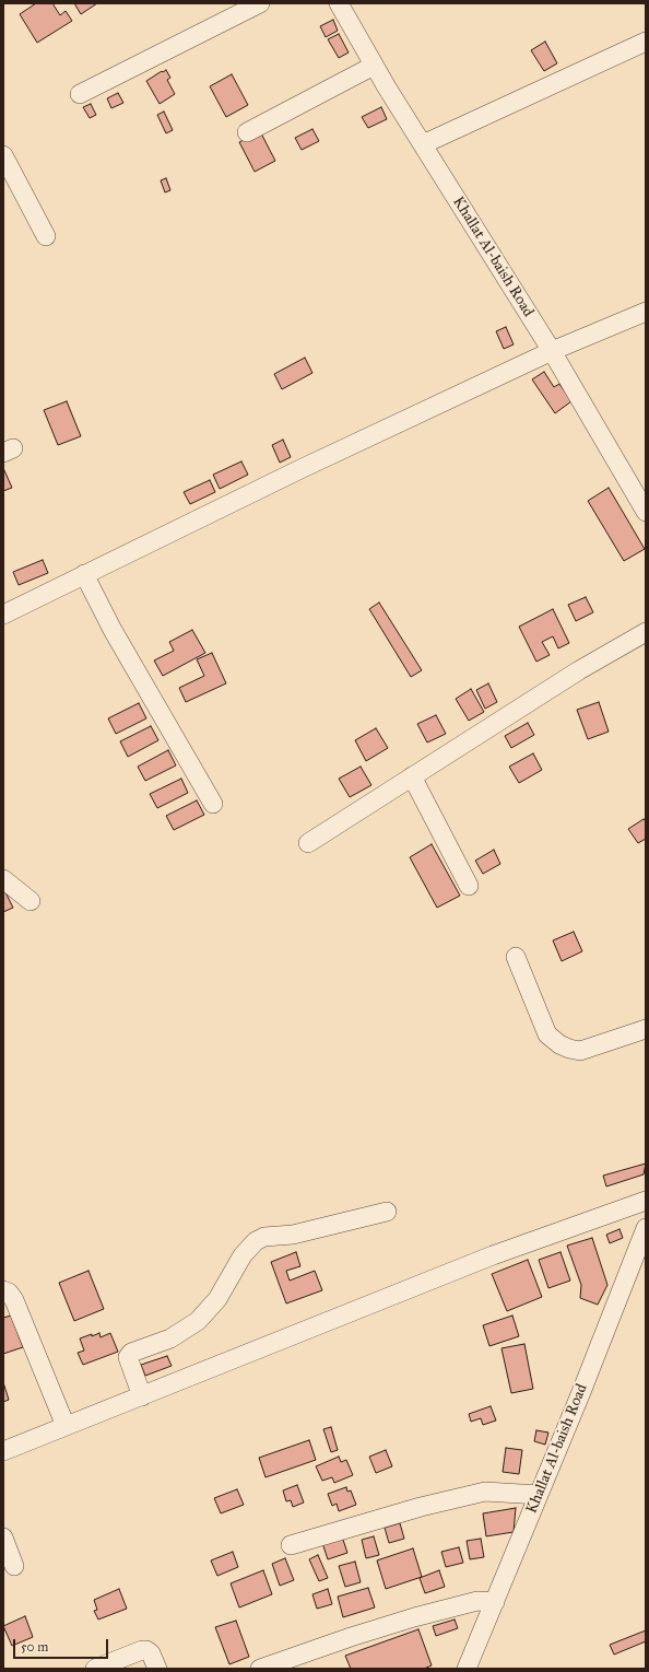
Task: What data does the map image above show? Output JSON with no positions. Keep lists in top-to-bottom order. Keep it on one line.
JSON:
{"streets":{"street":["Khallat Al-baish Road"]},"scale_bar":"50 m"}
